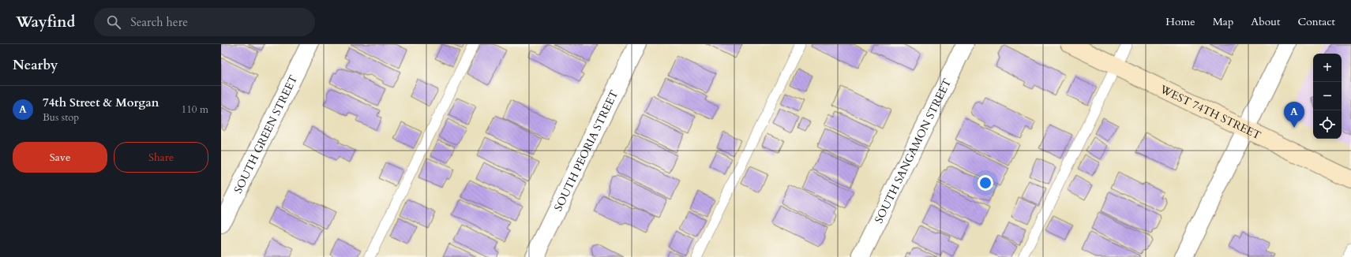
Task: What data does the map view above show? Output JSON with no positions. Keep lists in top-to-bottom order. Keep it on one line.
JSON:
{"streets":{"street":["WEST 74TH STREET","SOUTH GREEN STREET","SOUTH PEORIA STREET","SOUTH SANGAMON STREET"]},"page":{"header":"Wayfind","search":"Search here","nav":["Home","Map","About","Contact"],"heading":"Nearby","map_buttons":["+","−"],"list":[{"mark":"A","name":"74th Street & Morgan","note":"Bus stop","value":"110 m"}],"pins":"A","buttons":["Save","Share"]}}
